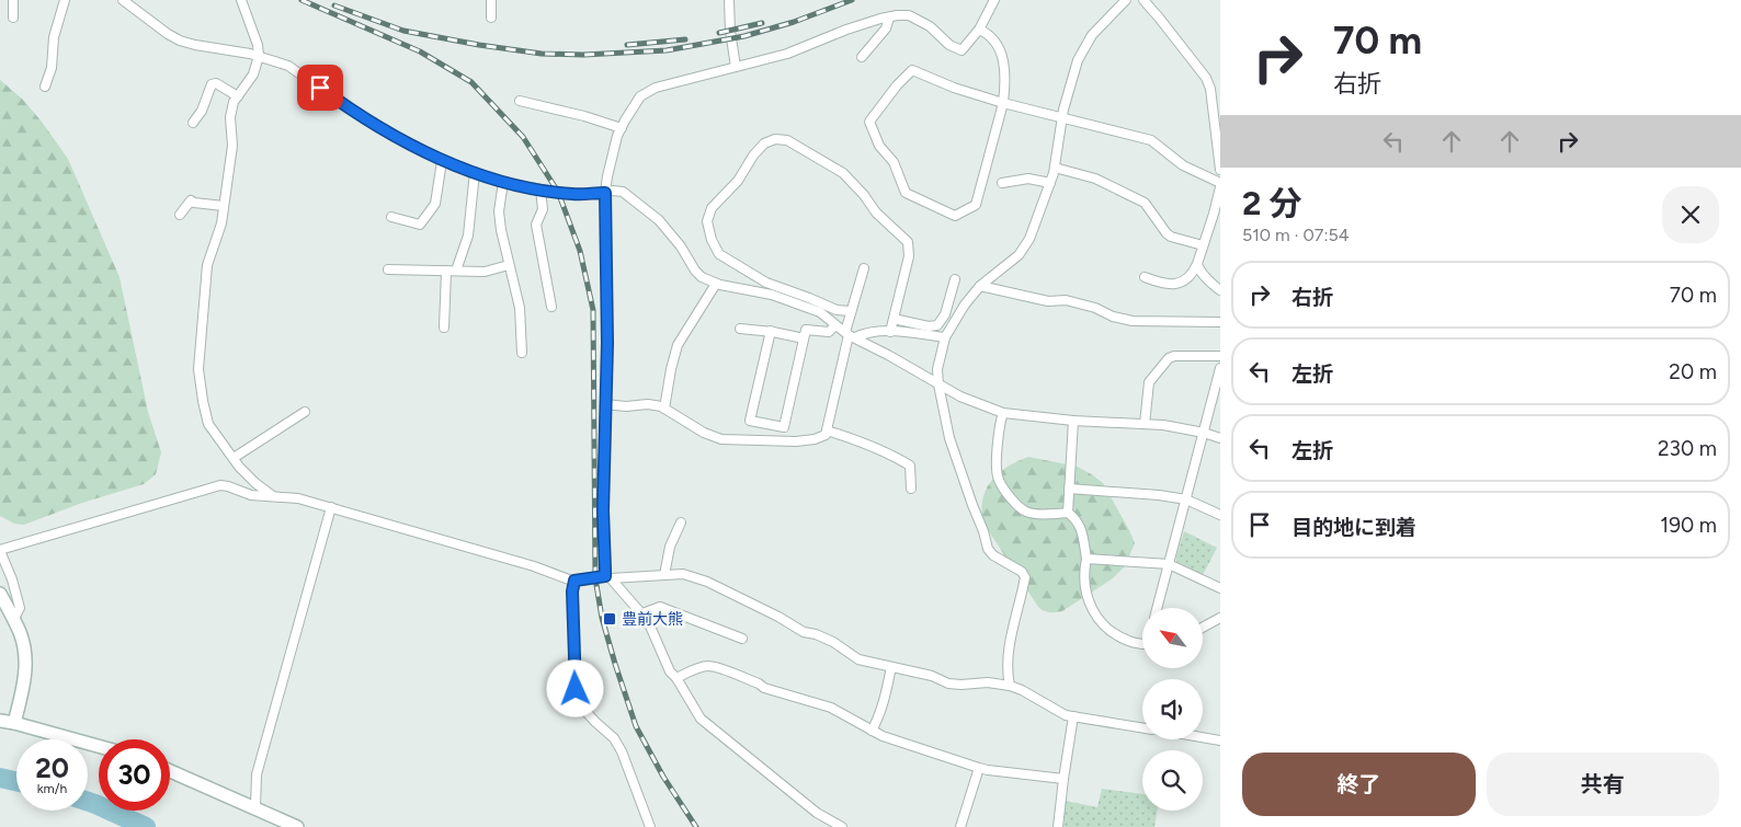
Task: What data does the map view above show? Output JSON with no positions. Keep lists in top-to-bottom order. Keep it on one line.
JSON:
{"places":{"transit":["豊前大熊"]},"north":"top left","page":{"turn":["70 m","右折"],"heading":["2 分","510 m · 07:54"],"list":[{"name":"右折","value":"70 m"},{"name":"左折","value":"20 m"},{"name":"左折","value":"230 m"},{"name":"目的地に到着","value":"190 m"}],"speed":"20 km/h","limit":"30","buttons":["終了","共有"]}}
